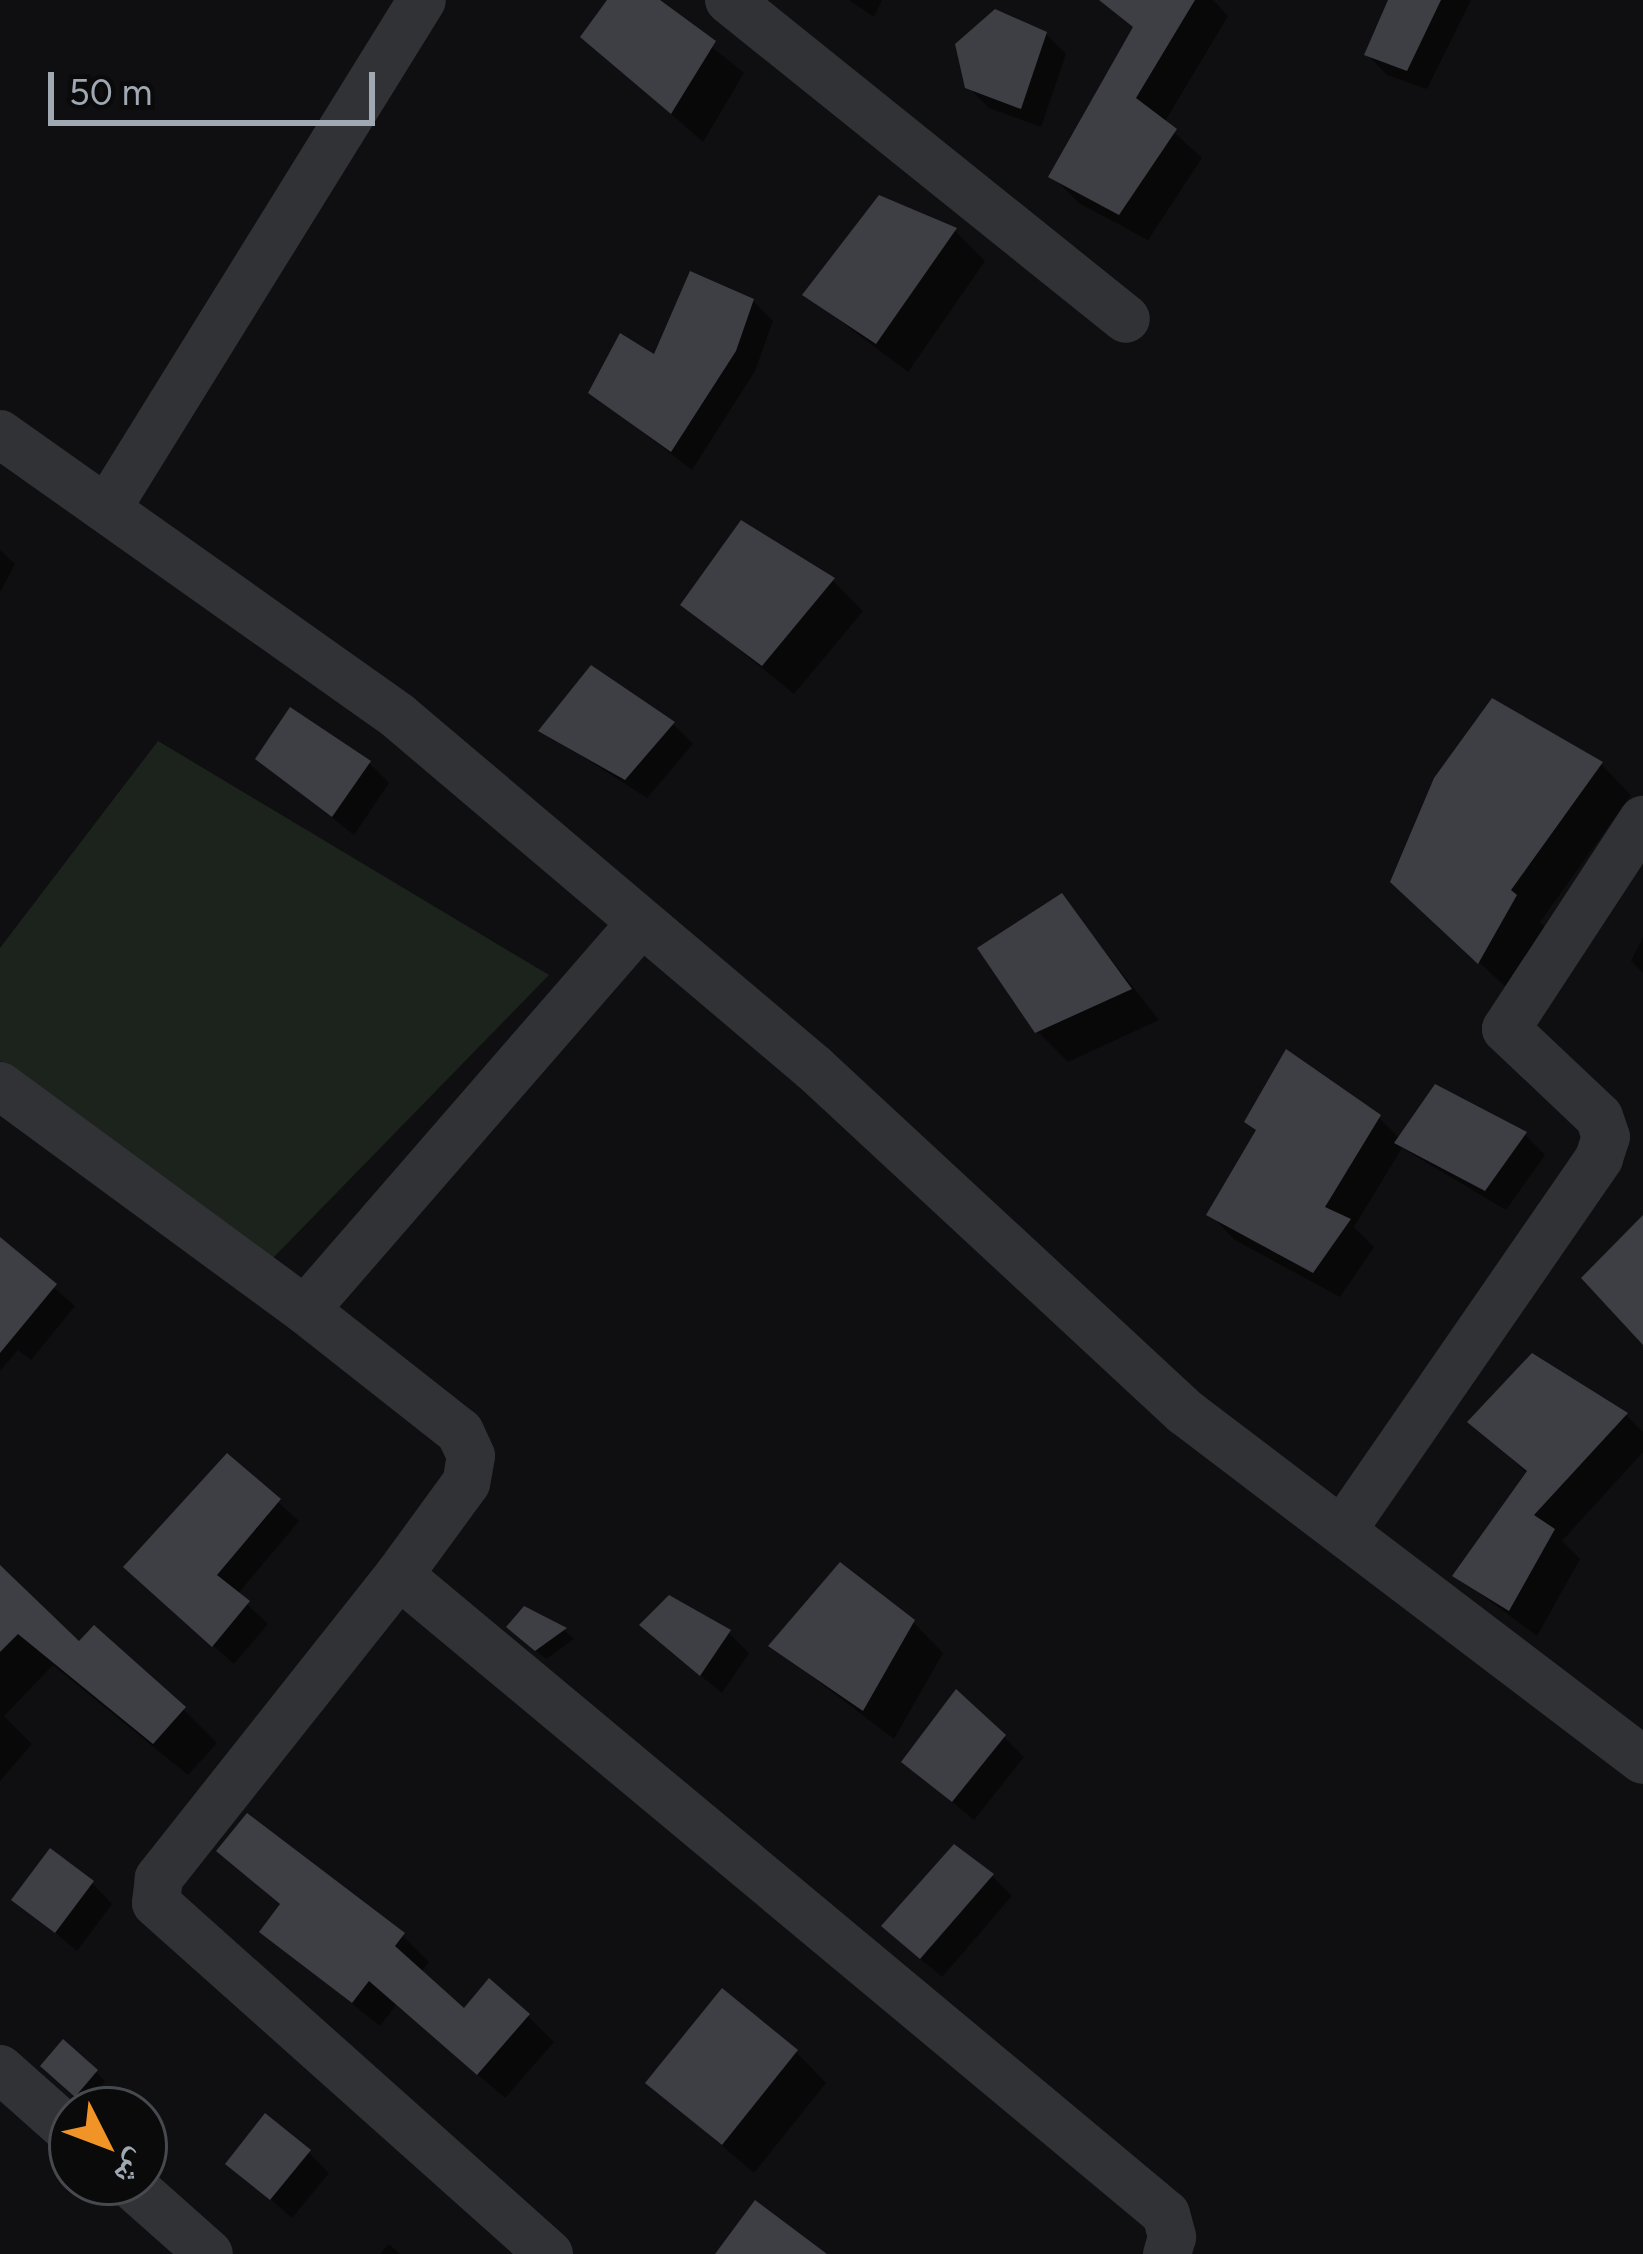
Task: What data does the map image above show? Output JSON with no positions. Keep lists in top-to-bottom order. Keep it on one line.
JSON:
{"scale_bar":"50 m","north":"bottom right"}
